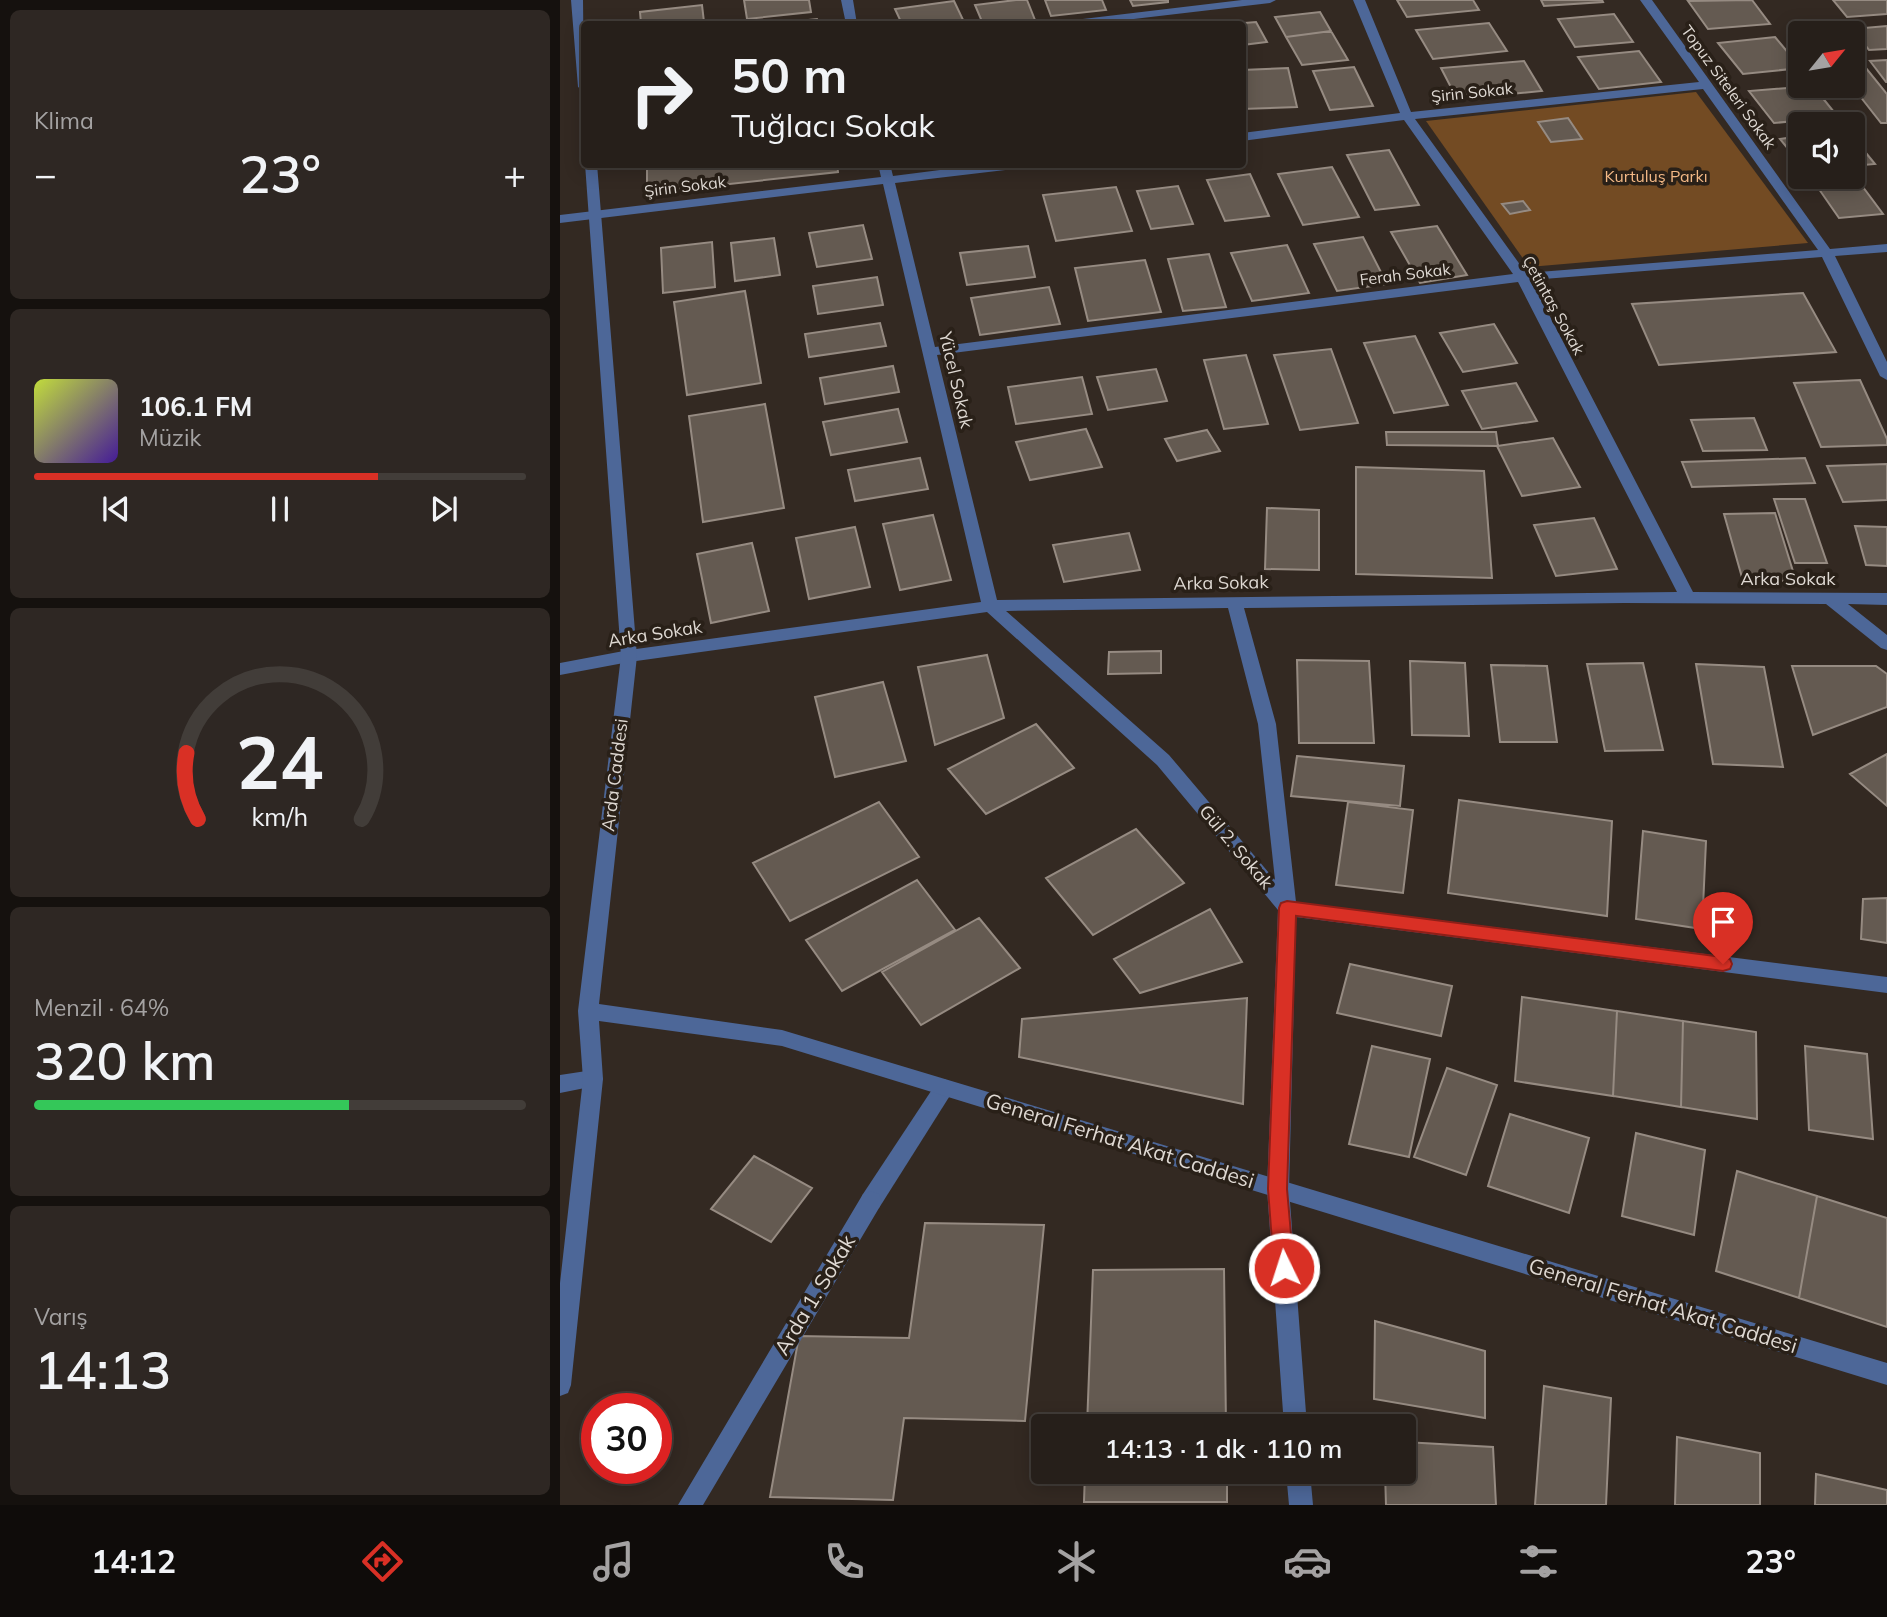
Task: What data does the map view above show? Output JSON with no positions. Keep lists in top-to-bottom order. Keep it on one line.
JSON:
{"streets":{"street":["Topuz Siteleri Sokak","Şirin Sokak","Ferah Sokak","Çetintaş Sokak","Yücel Sokak","Arka Sokak","Arda Caddesi","Gül 2. Sokak","General Ferhat Akat Caddesi","Arda 1. Sokak"]},"crossings":[["Topuz Siteleri Sokak","Şirin Sokak"],["Topuz Siteleri Sokak","Ferah Sokak"],["Şirin Sokak","Çetintaş Sokak"],["Şirin Sokak","Yücel Sokak"],["Şirin Sokak","Arda Caddesi"],["Ferah Sokak","Çetintaş Sokak"],["Ferah Sokak","Yücel Sokak"],["Çetintaş Sokak","Arka Sokak"],["Yücel Sokak","Arka Sokak"],["Yücel Sokak","Gül 2. Sokak"],["Arka Sokak","Arda Caddesi"],["Arka Sokak","Gül 2. Sokak"],["Arda Caddesi","General Ferhat Akat Caddesi"],["General Ferhat Akat Caddesi","Arda 1. Sokak"]],"parks":["Kurtuluş Parkı"],"north":"top right","page":{"tile":["Klima",["Menzil · 64%","320 km"],["Varış","14:13"]],"turn":["50 m","Tuğlacı Sokak"],"heat":["−","23°","+"],"song":["106.1 FM","Müzik"],"limit":"30","trip":"14:13 · 1 dk · 110 m","tabs":["14:12","23°"],"gauge":["24","km/h"]}}
